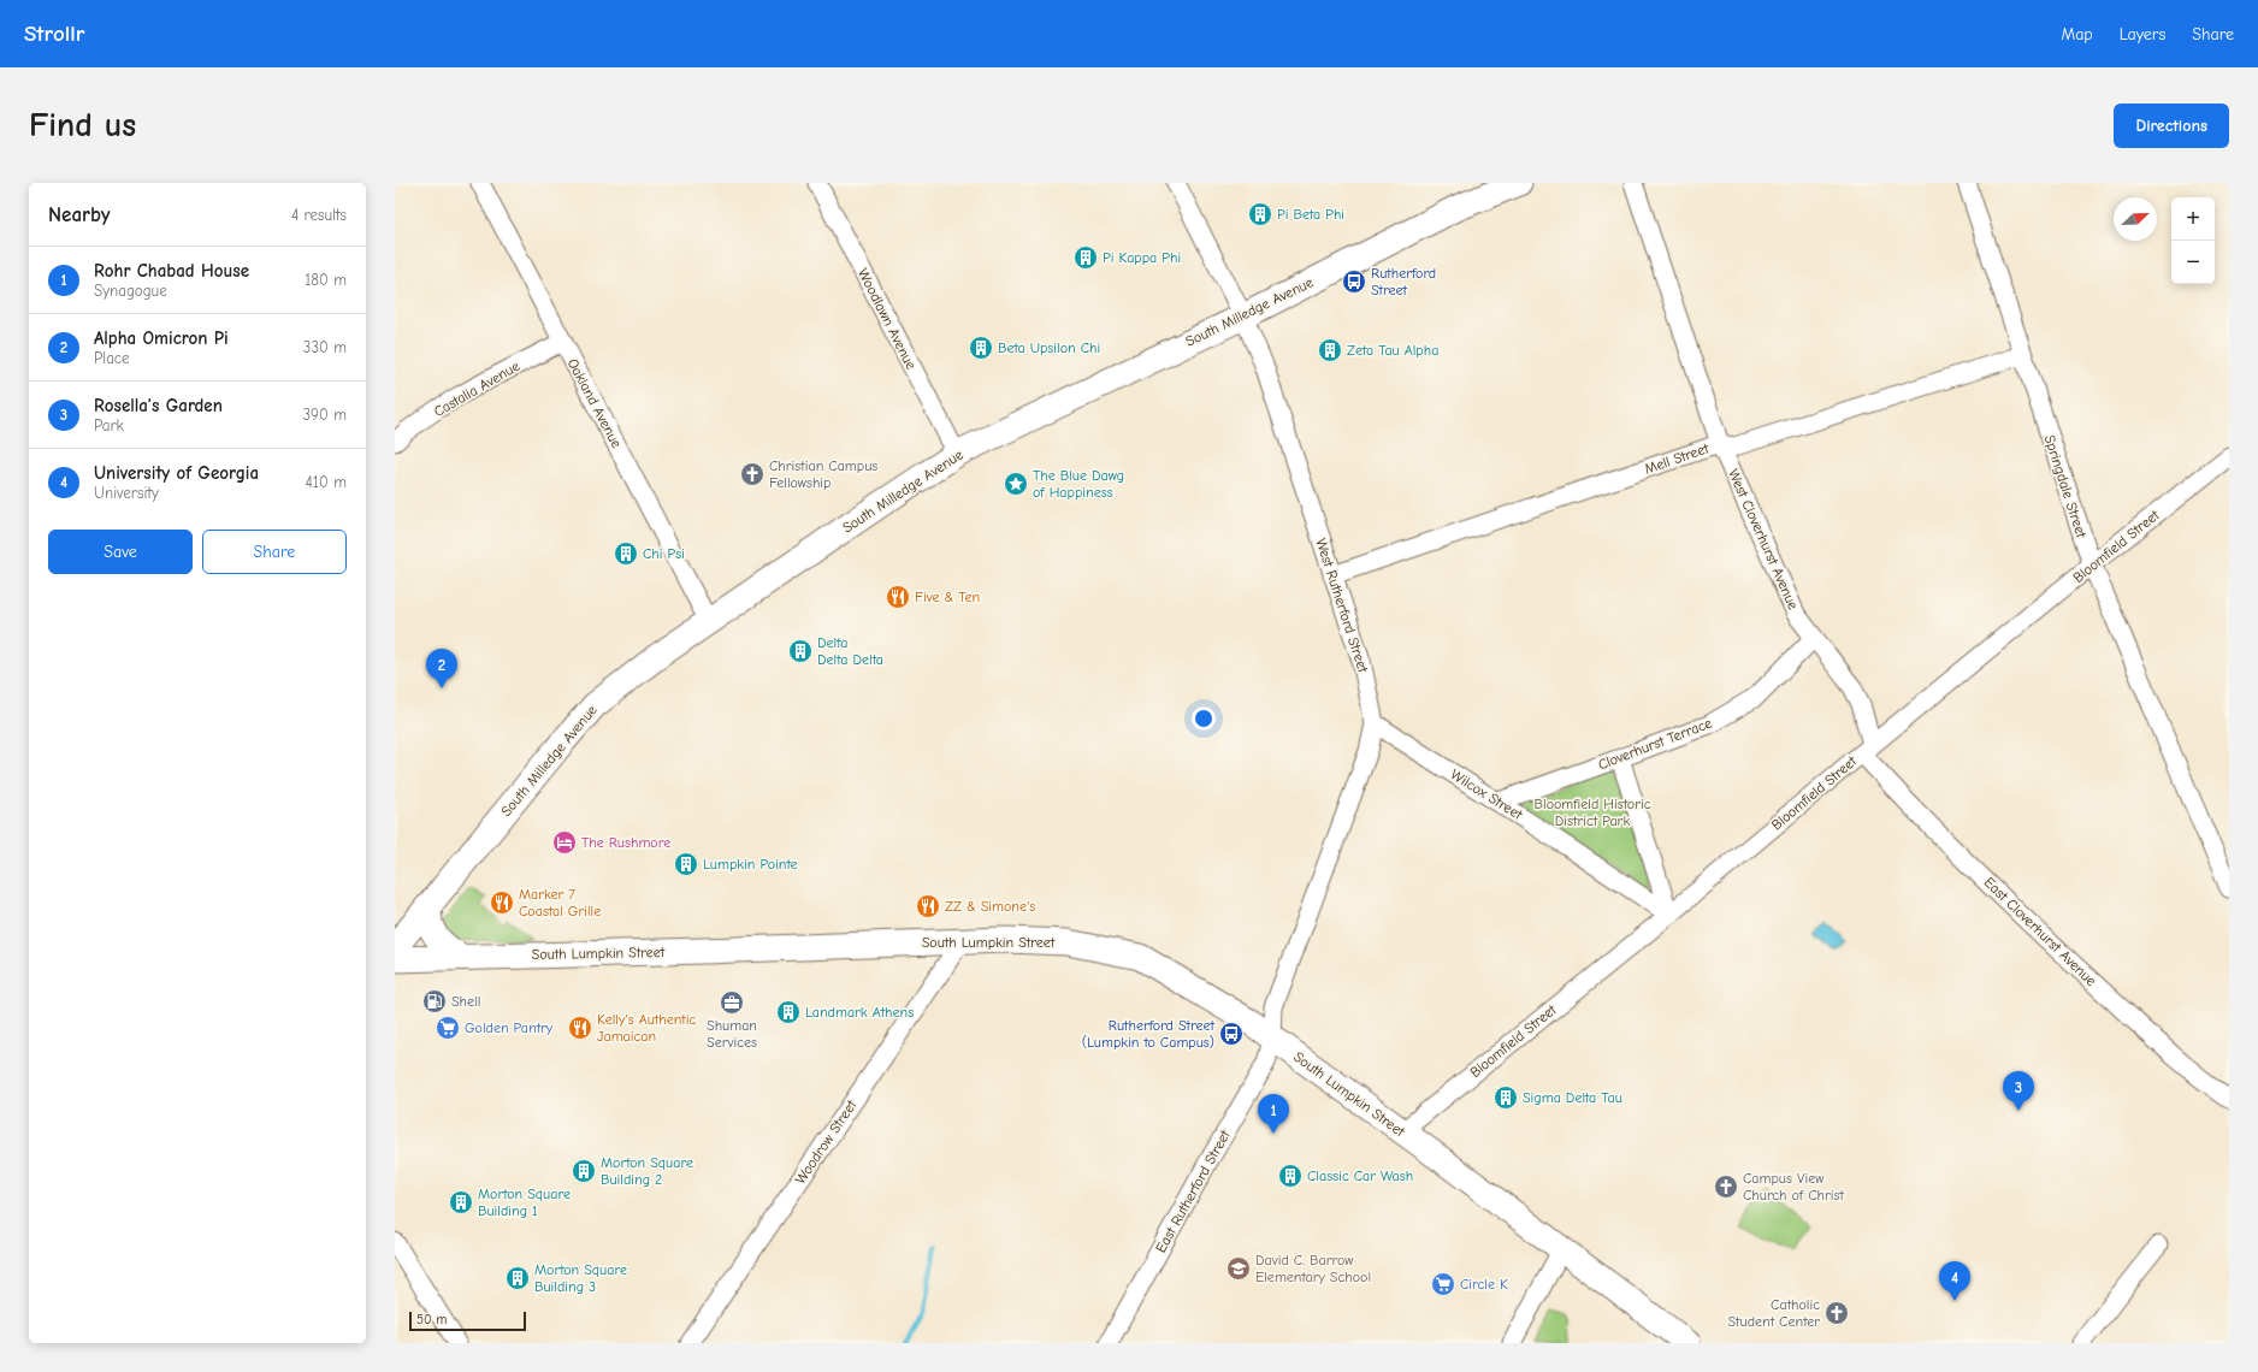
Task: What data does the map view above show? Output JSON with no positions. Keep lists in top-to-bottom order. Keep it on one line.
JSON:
{"streets":{"main road":["South Milledge Avenue","South Lumpkin Street"],"street":["Woodlawn Avenue","Castalia Avenue","Oakland Avenue","Mell Street","Springdale Street","West Cloverhurst Avenue","Bloomfield Street","West Rutherford Street","Cloverhurst Terrace","Wilcox Street","East Cloverhurst Avenue","Woodrow Street","East Rutherford Street"]},"crossings":[["South Milledge Avenue","Woodlawn Avenue"],["South Milledge Avenue","Oakland Avenue"],["South Milledge Avenue","West Rutherford Street"],["Castalia Avenue","Oakland Avenue"],["Mell Street","Springdale Street"],["Mell Street","West Cloverhurst Avenue"],["Mell Street","West Rutherford Street"],["Springdale Street","Bloomfield Street"],["West Cloverhurst Avenue","Bloomfield Street"],["West Cloverhurst Avenue","Cloverhurst Terrace"],["West Cloverhurst Avenue","East Cloverhurst Avenue"],["Bloomfield Street","Wilcox Street"],["Bloomfield Street","East Cloverhurst Avenue"],["Bloomfield Street","South Lumpkin Street"],["West Rutherford Street","Wilcox Street"],["West Rutherford Street","South Lumpkin Street"],["West Rutherford Street","East Rutherford Street"],["Cloverhurst Terrace","Wilcox Street"],["South Lumpkin Street","Woodrow Street"],["South Lumpkin Street","East Rutherford Street"]],"parks":["Bloomfield Historic District Park"],"places":{"building":["Pi Beta Phi","Pi Kappa Phi","Beta Upsilon Chi","Zeta Tau Alpha","Chi Psi","Delta Delta Delta","Lumpkin Pointe","Landmark Athens","Sigma Delta Tau","Morton Square Building 2","Classic Car Wash","Morton Square Building 1","Morton Square Building 3"],"bus stop":["Rutherford Street","Rutherford Street (Lumpkin to Campus)"],"church":["Christian Campus Fellowship","Campus View Church of Christ","Catholic Student Center"],"place":["The Blue Dawg of Happiness"],"restaurant":["Five & Ten","Marker 7 Coastal Grille","ZZ & Simone's","Kelly's Authentic Jamaican"],"hotel":["The Rushmore"],"fuel station":["Shell"],"office":["Shuman Services"],"supermarket":["Golden Pantry","Circle K"],"school or university":["David C. Barrow Elementary School"]},"scale_bar":"50 m","north":"top right","page":{"header":"Strollr","nav":["Map","Layers","Share"],"buttons":["Directions",["Save","Share"]],"title":"Find us","heading":["Nearby","4 results"],"map_buttons":["+","−"],"list":[{"mark":"1","name":"Rohr Chabad House","note":"Synagogue","value":"180 m"},{"mark":"2","name":"Alpha Omicron Pi","note":"Place","value":"330 m"},{"mark":"3","name":"Rosella’s Garden","note":"Park","value":"390 m"},{"mark":"4","name":"University of Georgia","note":"University","value":"410 m"}],"pins":["2","3","1","4"],"scale":"50 m"}}
